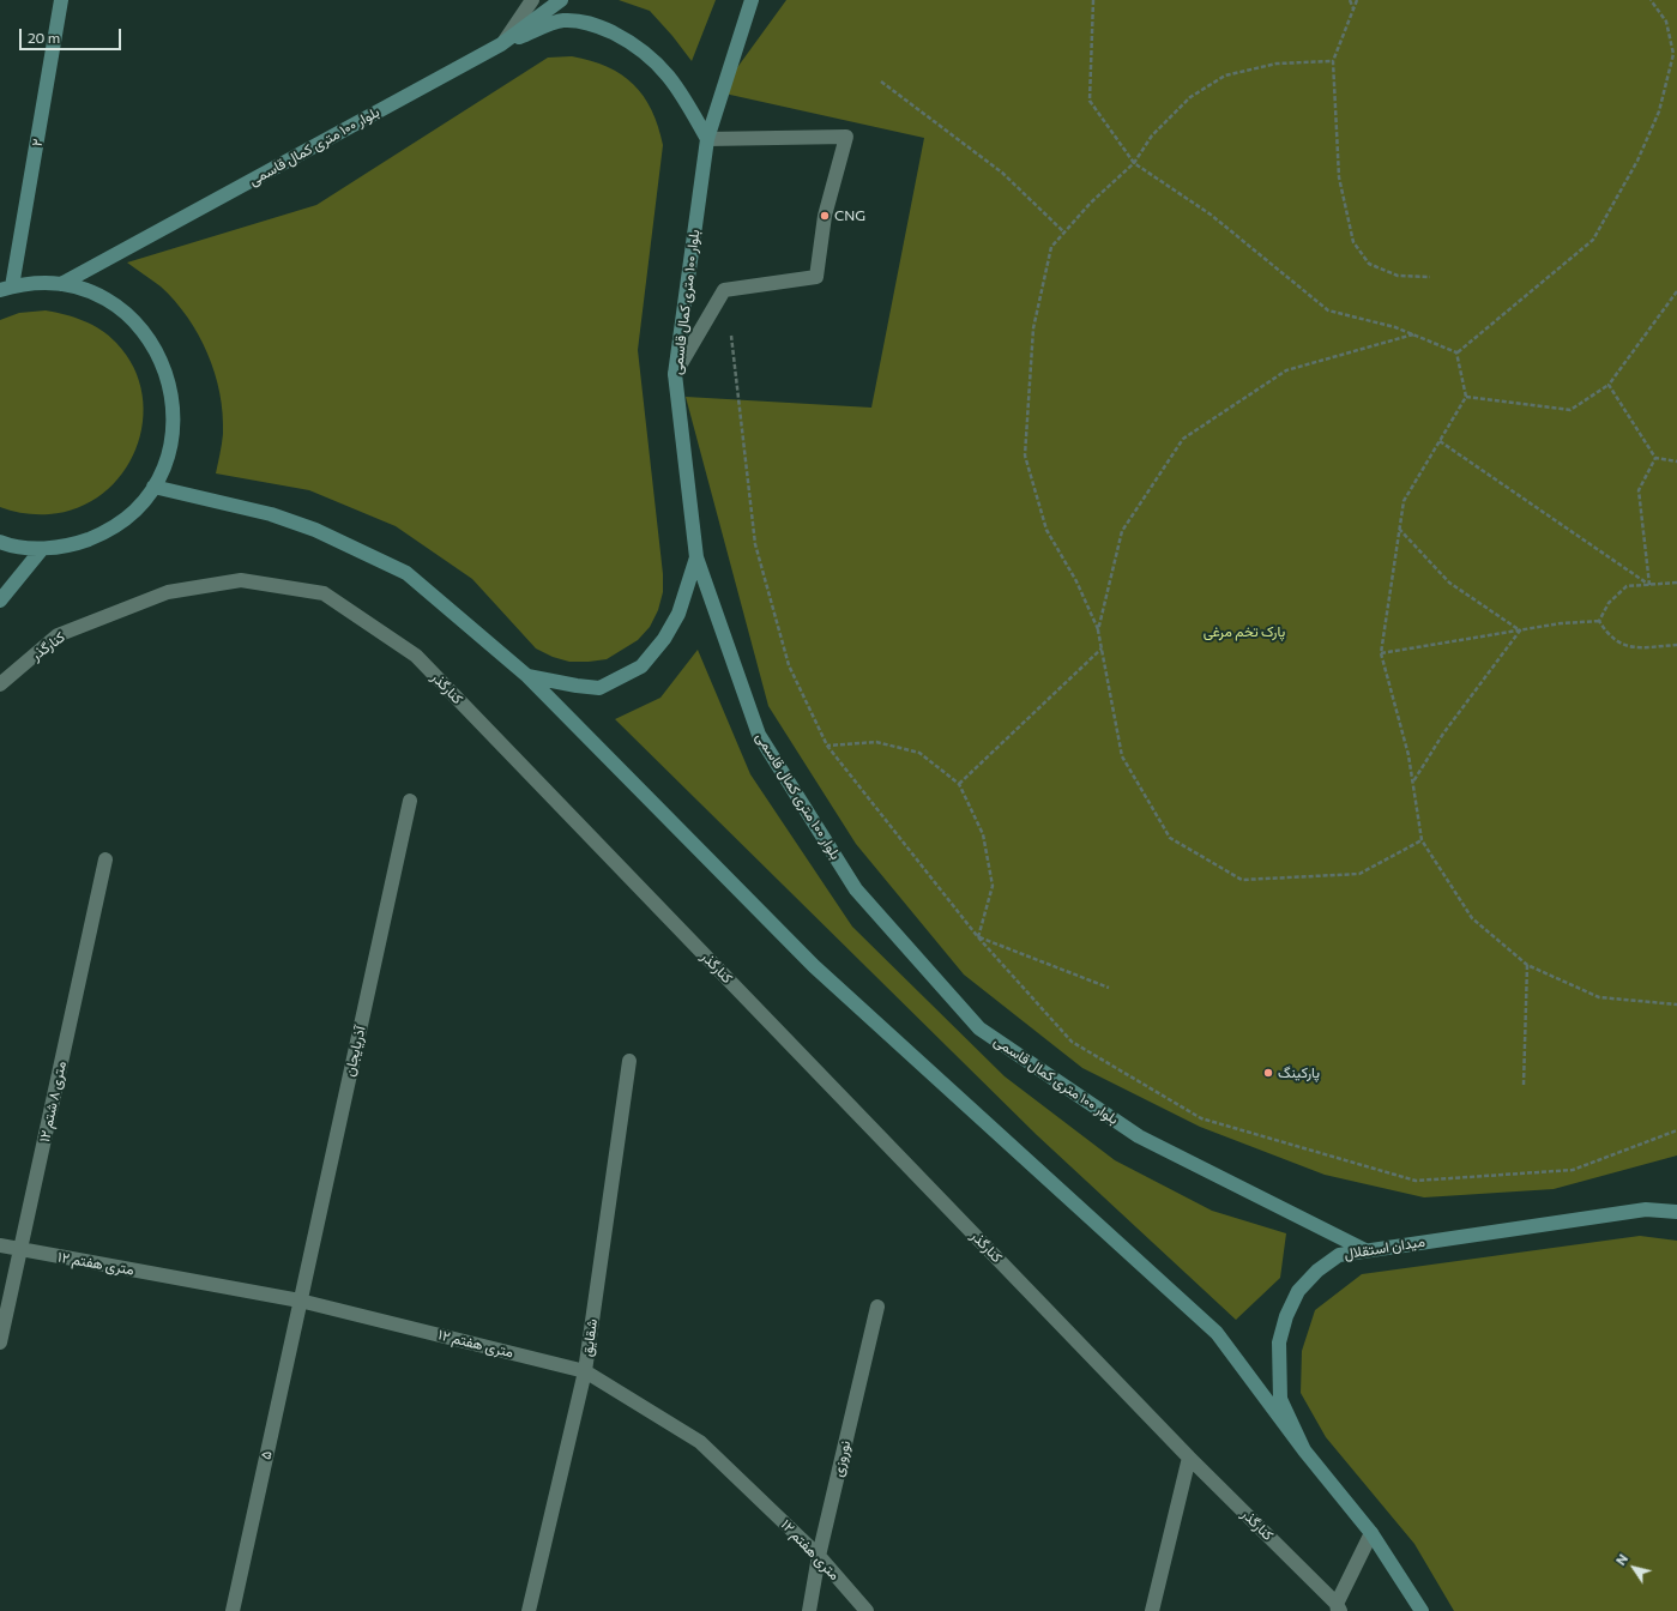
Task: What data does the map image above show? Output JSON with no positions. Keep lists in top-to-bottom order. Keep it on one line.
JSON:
{"streets":{"main road":["۲","بلوار ۱۰۰ متری کمال قاسمی","میدان استقلال"],"street":["کنارگذر","آذریایجان","۱۲ متری ۸ شتم","۱۲ متری هفتم","شقایق","۵","نوروزی"]},"crossings":[["بلوار ۱۰۰ متری کمال قاسمی","میدان استقلال"],["آذریایجان","۱۲ متری هفتم"],["آذریایجان","۵"],["۱۲ متری ۸ شتم","۱۲ متری هفتم"],["۱۲ متری هفتم","شقایق"],["۱۲ متری هفتم","۵"],["۱۲ متری هفتم","نوروزی"]],"parks":["پارک تخم مرغی"],"places":["CNG","پارکینگ"],"scale_bar":"20 m","north":"top left"}
